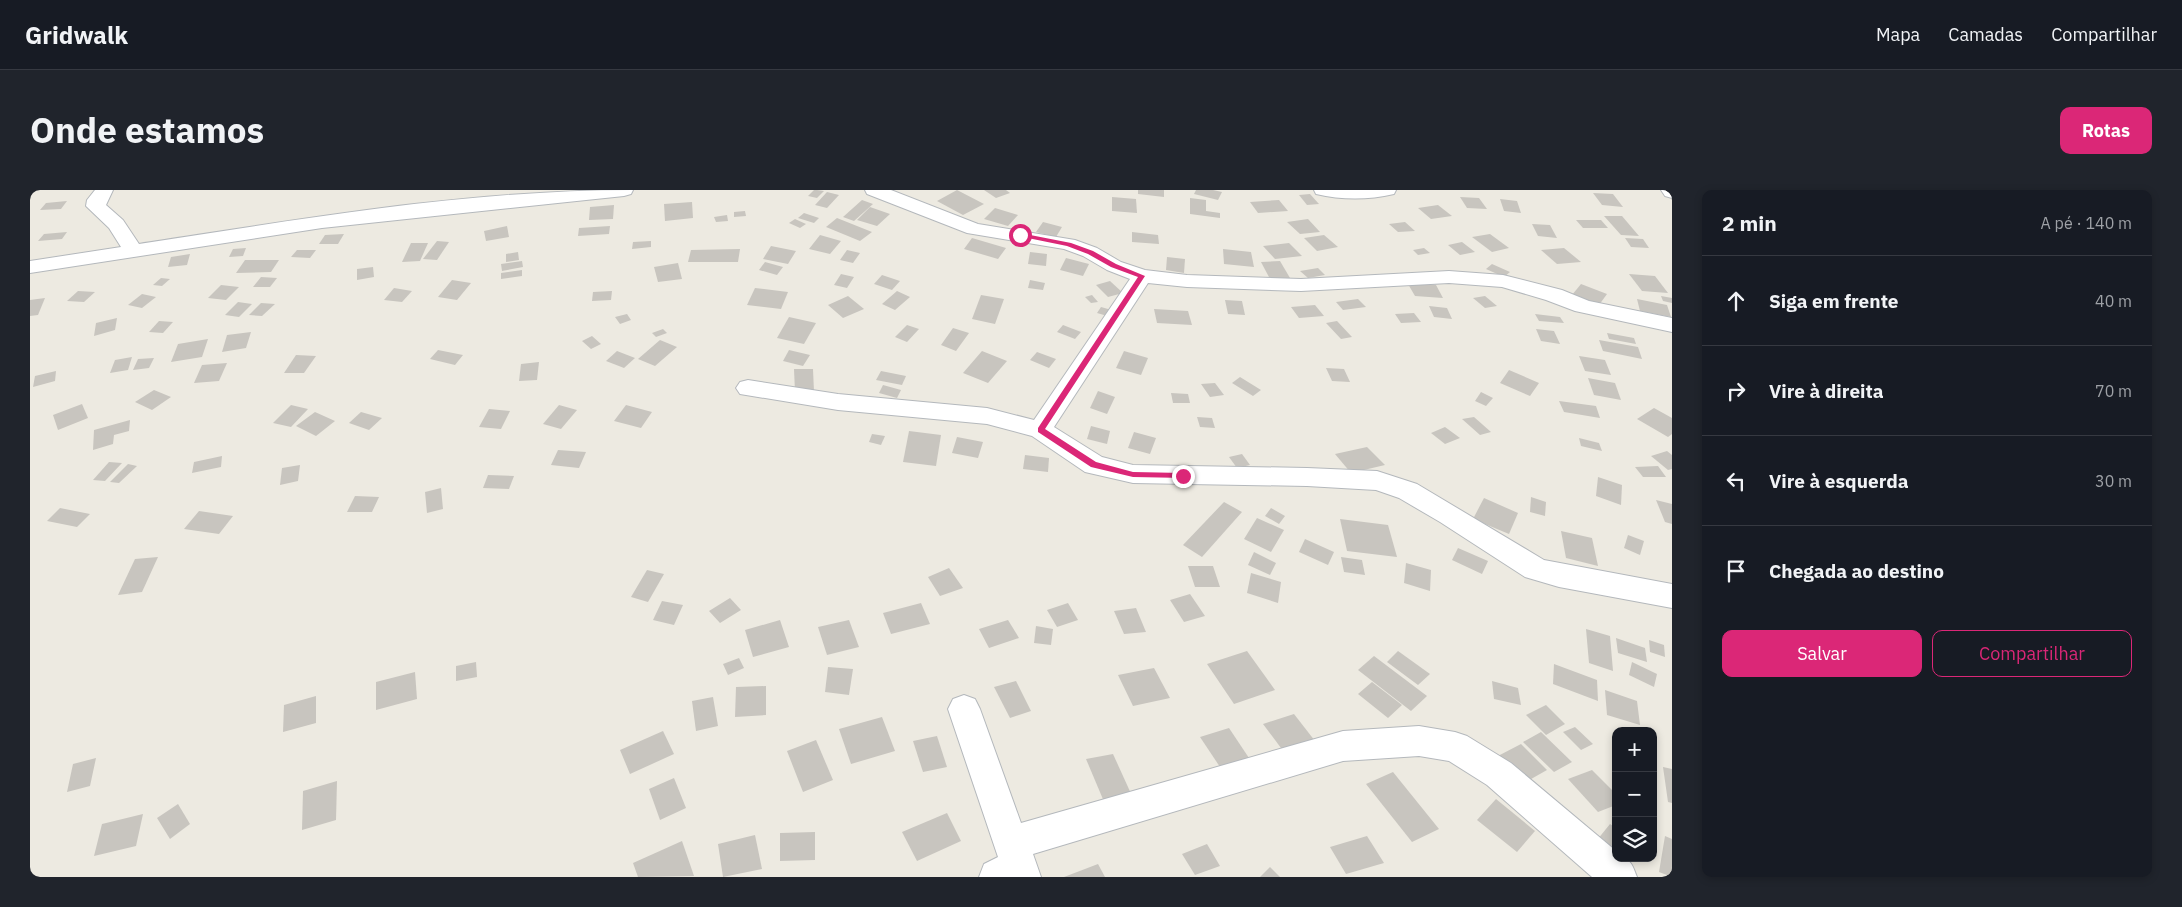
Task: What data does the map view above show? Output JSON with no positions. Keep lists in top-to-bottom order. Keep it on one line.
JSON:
{"page":{"header":"Gridwalk","nav":["Mapa","Camadas","Compartilhar"],"title":"Onde estamos","buttons":["Rotas",["Salvar","Compartilhar"]],"heading":["2 min","A pé · 140 m"],"list":[["Siga em frente","40 m"],["Vire à direita","70 m"],["Vire à esquerda","30 m"],"Chegada ao destino"],"map_buttons":["+","−"]}}
